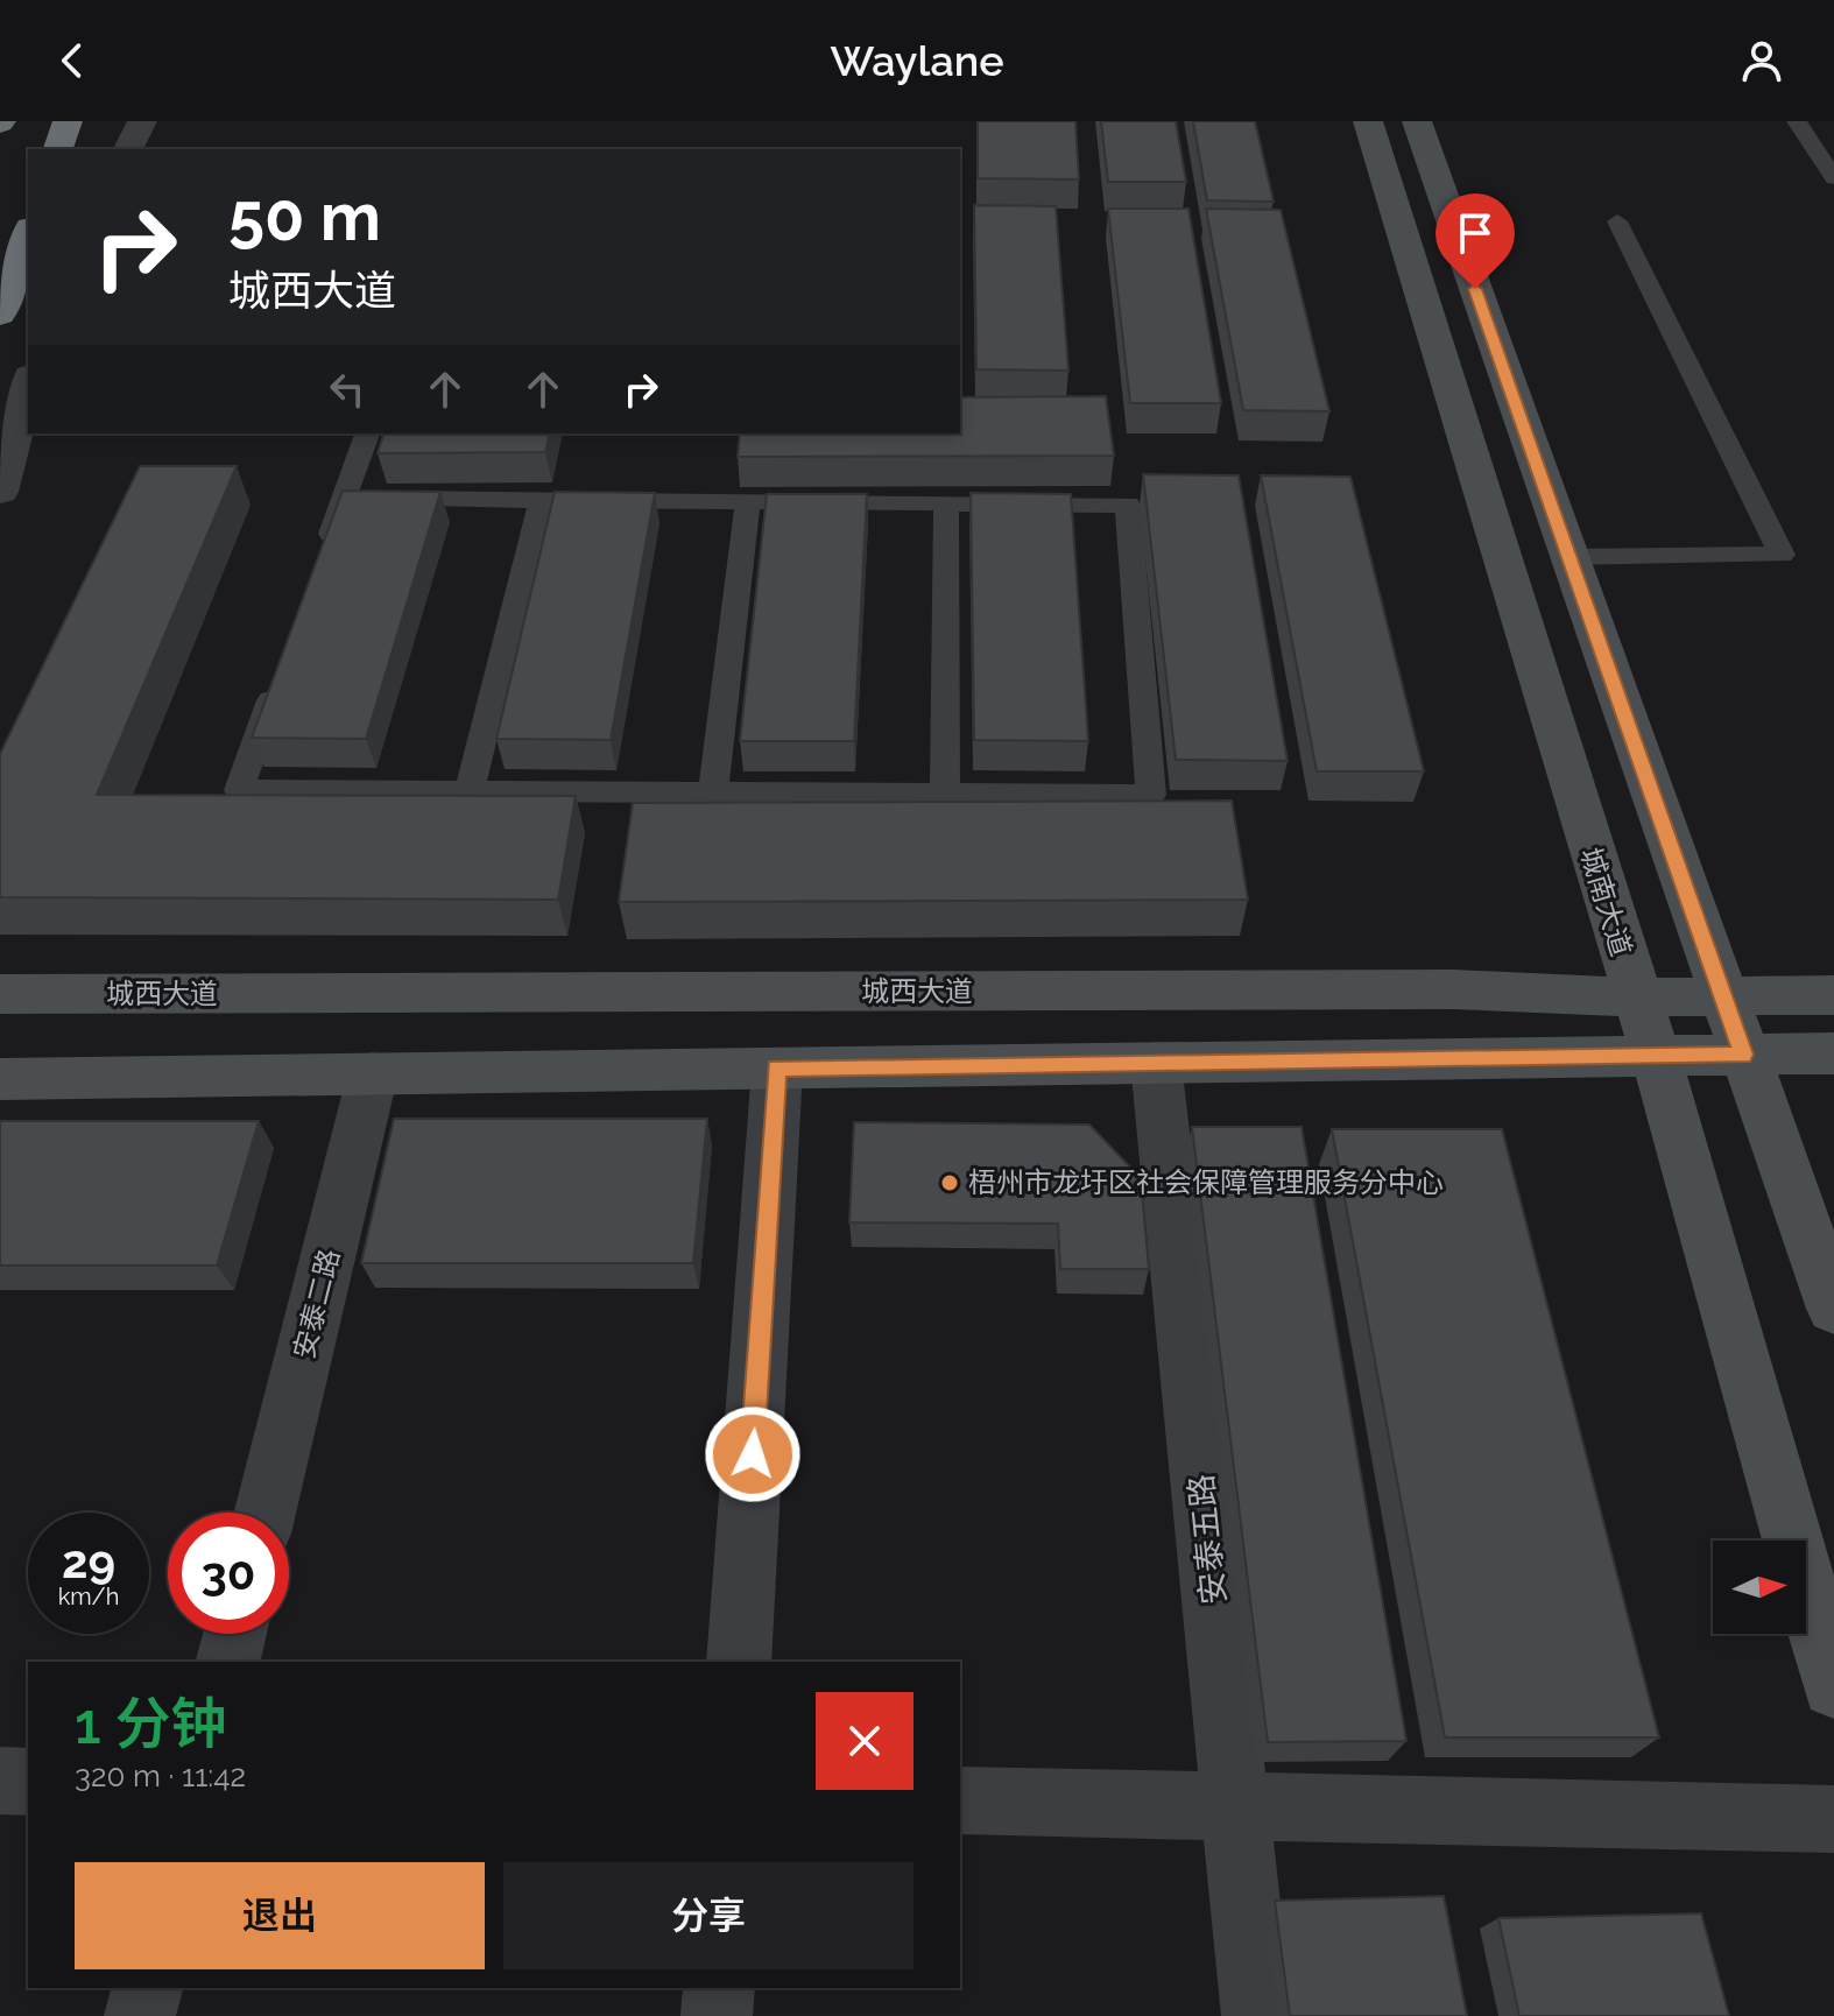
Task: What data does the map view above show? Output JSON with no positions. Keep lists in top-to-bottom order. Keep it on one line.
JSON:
{"streets":{"main road":["城南大道","城西大道"],"street":["安泰二路","安泰五路"]},"crossings":[["城南大道","城西大道"]],"places":["梧州市龙圩区社会保障管理服务分中心"],"north":"right","page":{"header":"Waylane","turn":["50 m","城西大道"],"speed":"29 km/h","limit":"30","heading":["1 分钟","320 m · 11:42"],"buttons":["退出","分享"]}}
